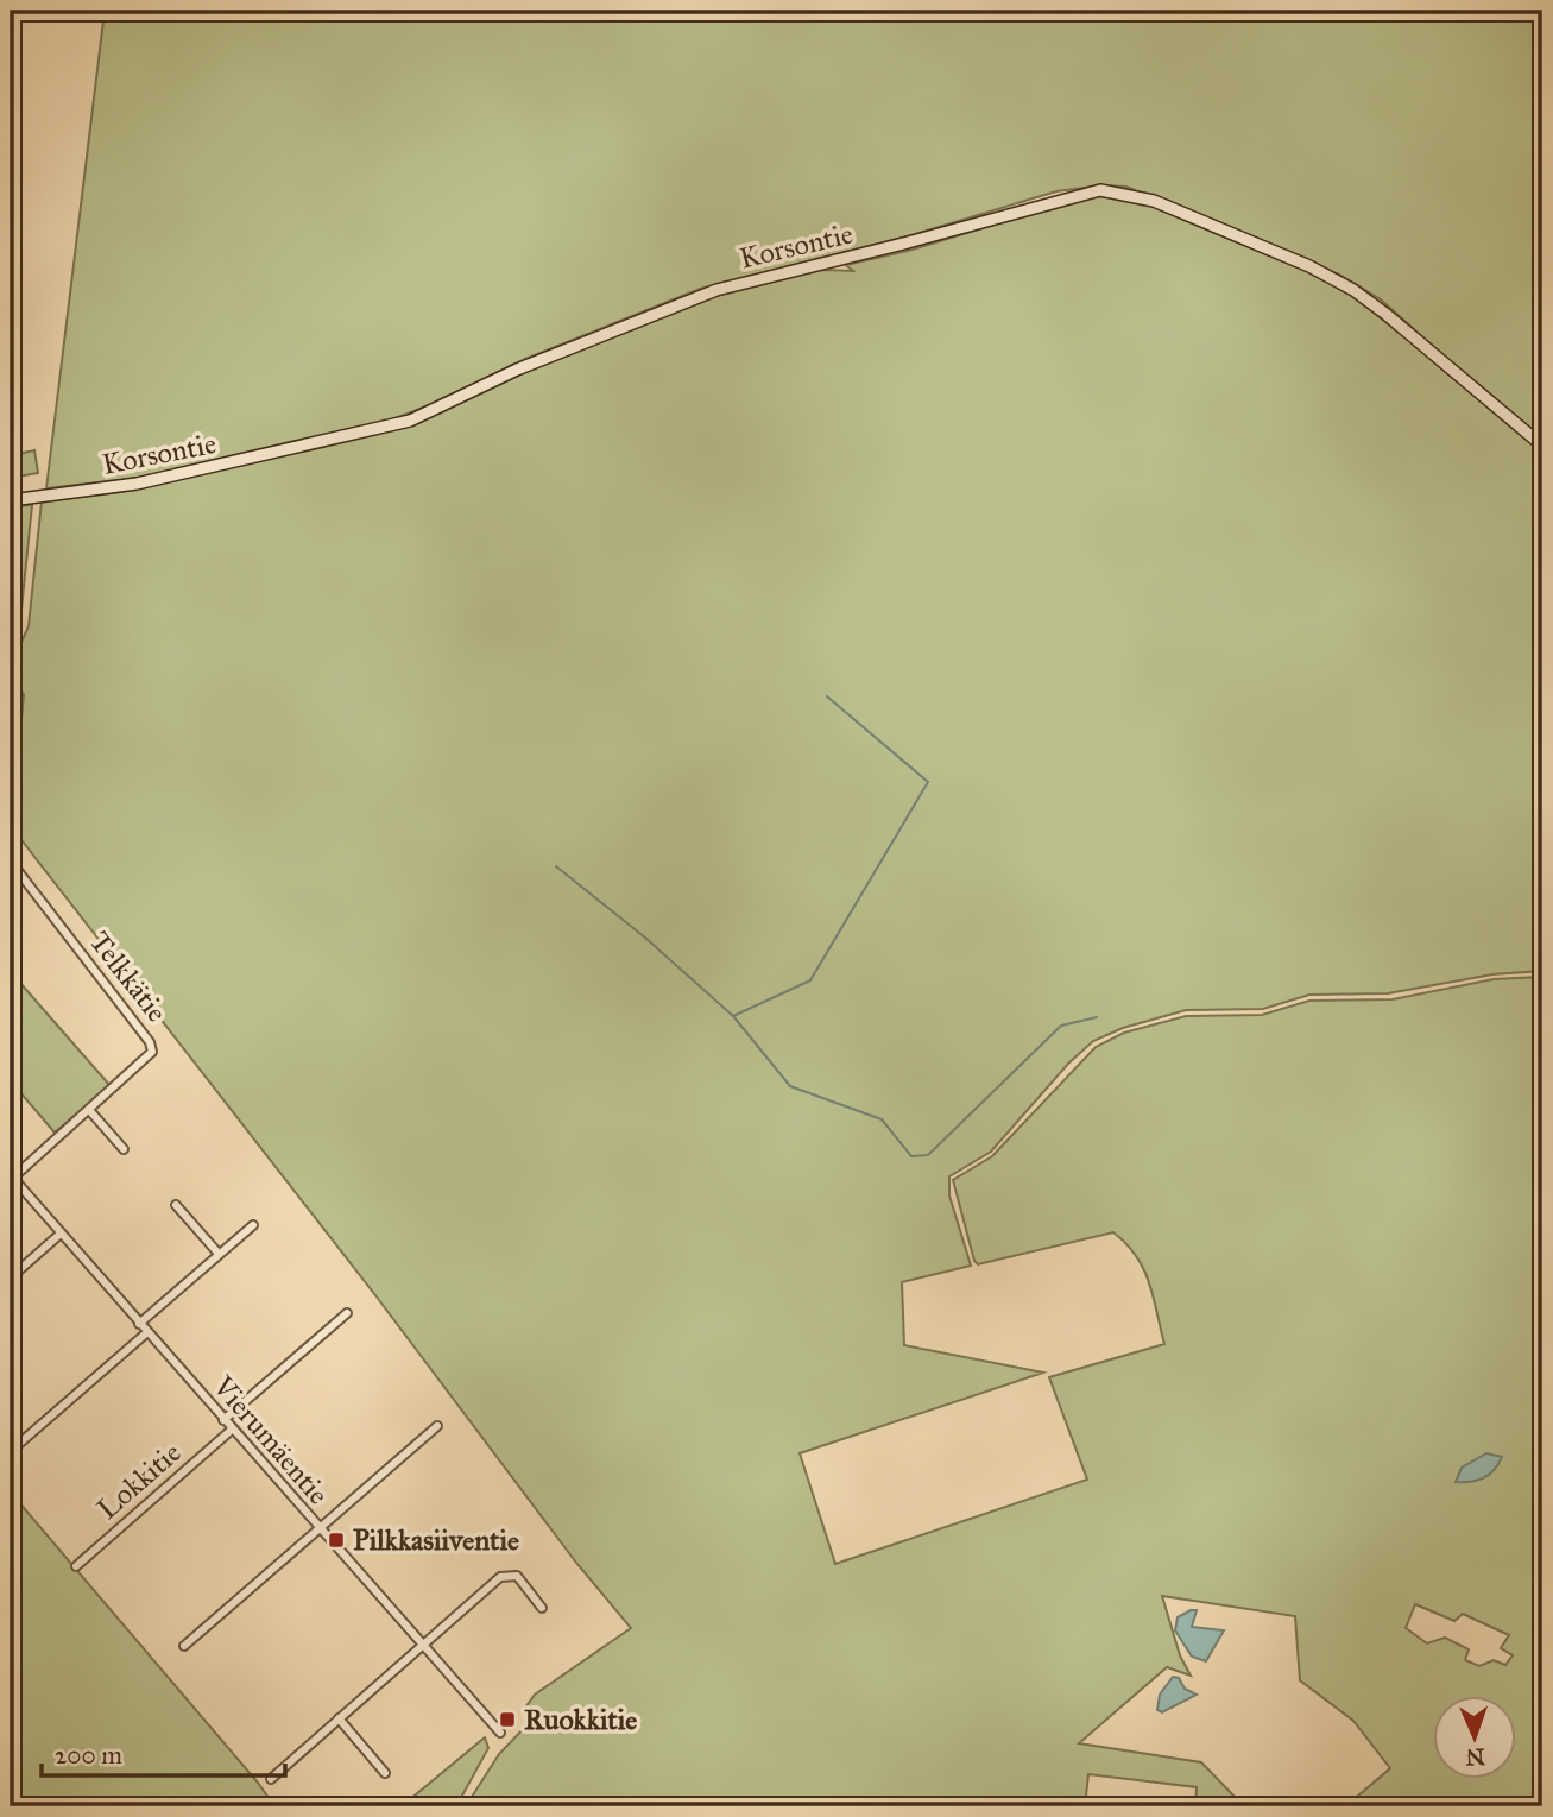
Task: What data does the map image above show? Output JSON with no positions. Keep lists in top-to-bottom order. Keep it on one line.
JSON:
{"streets":{"main road":["Korsontie"],"street":["Telkkätie","Vierumäentie","Lokkitie"]},"crossings":[["Telkkätie","Vierumäentie"],["Vierumäentie","Lokkitie"]],"places":{"transit":["Pilkkasiiventie","Ruokkitie"]},"scale_bar":"200 m","north":"bottom"}
